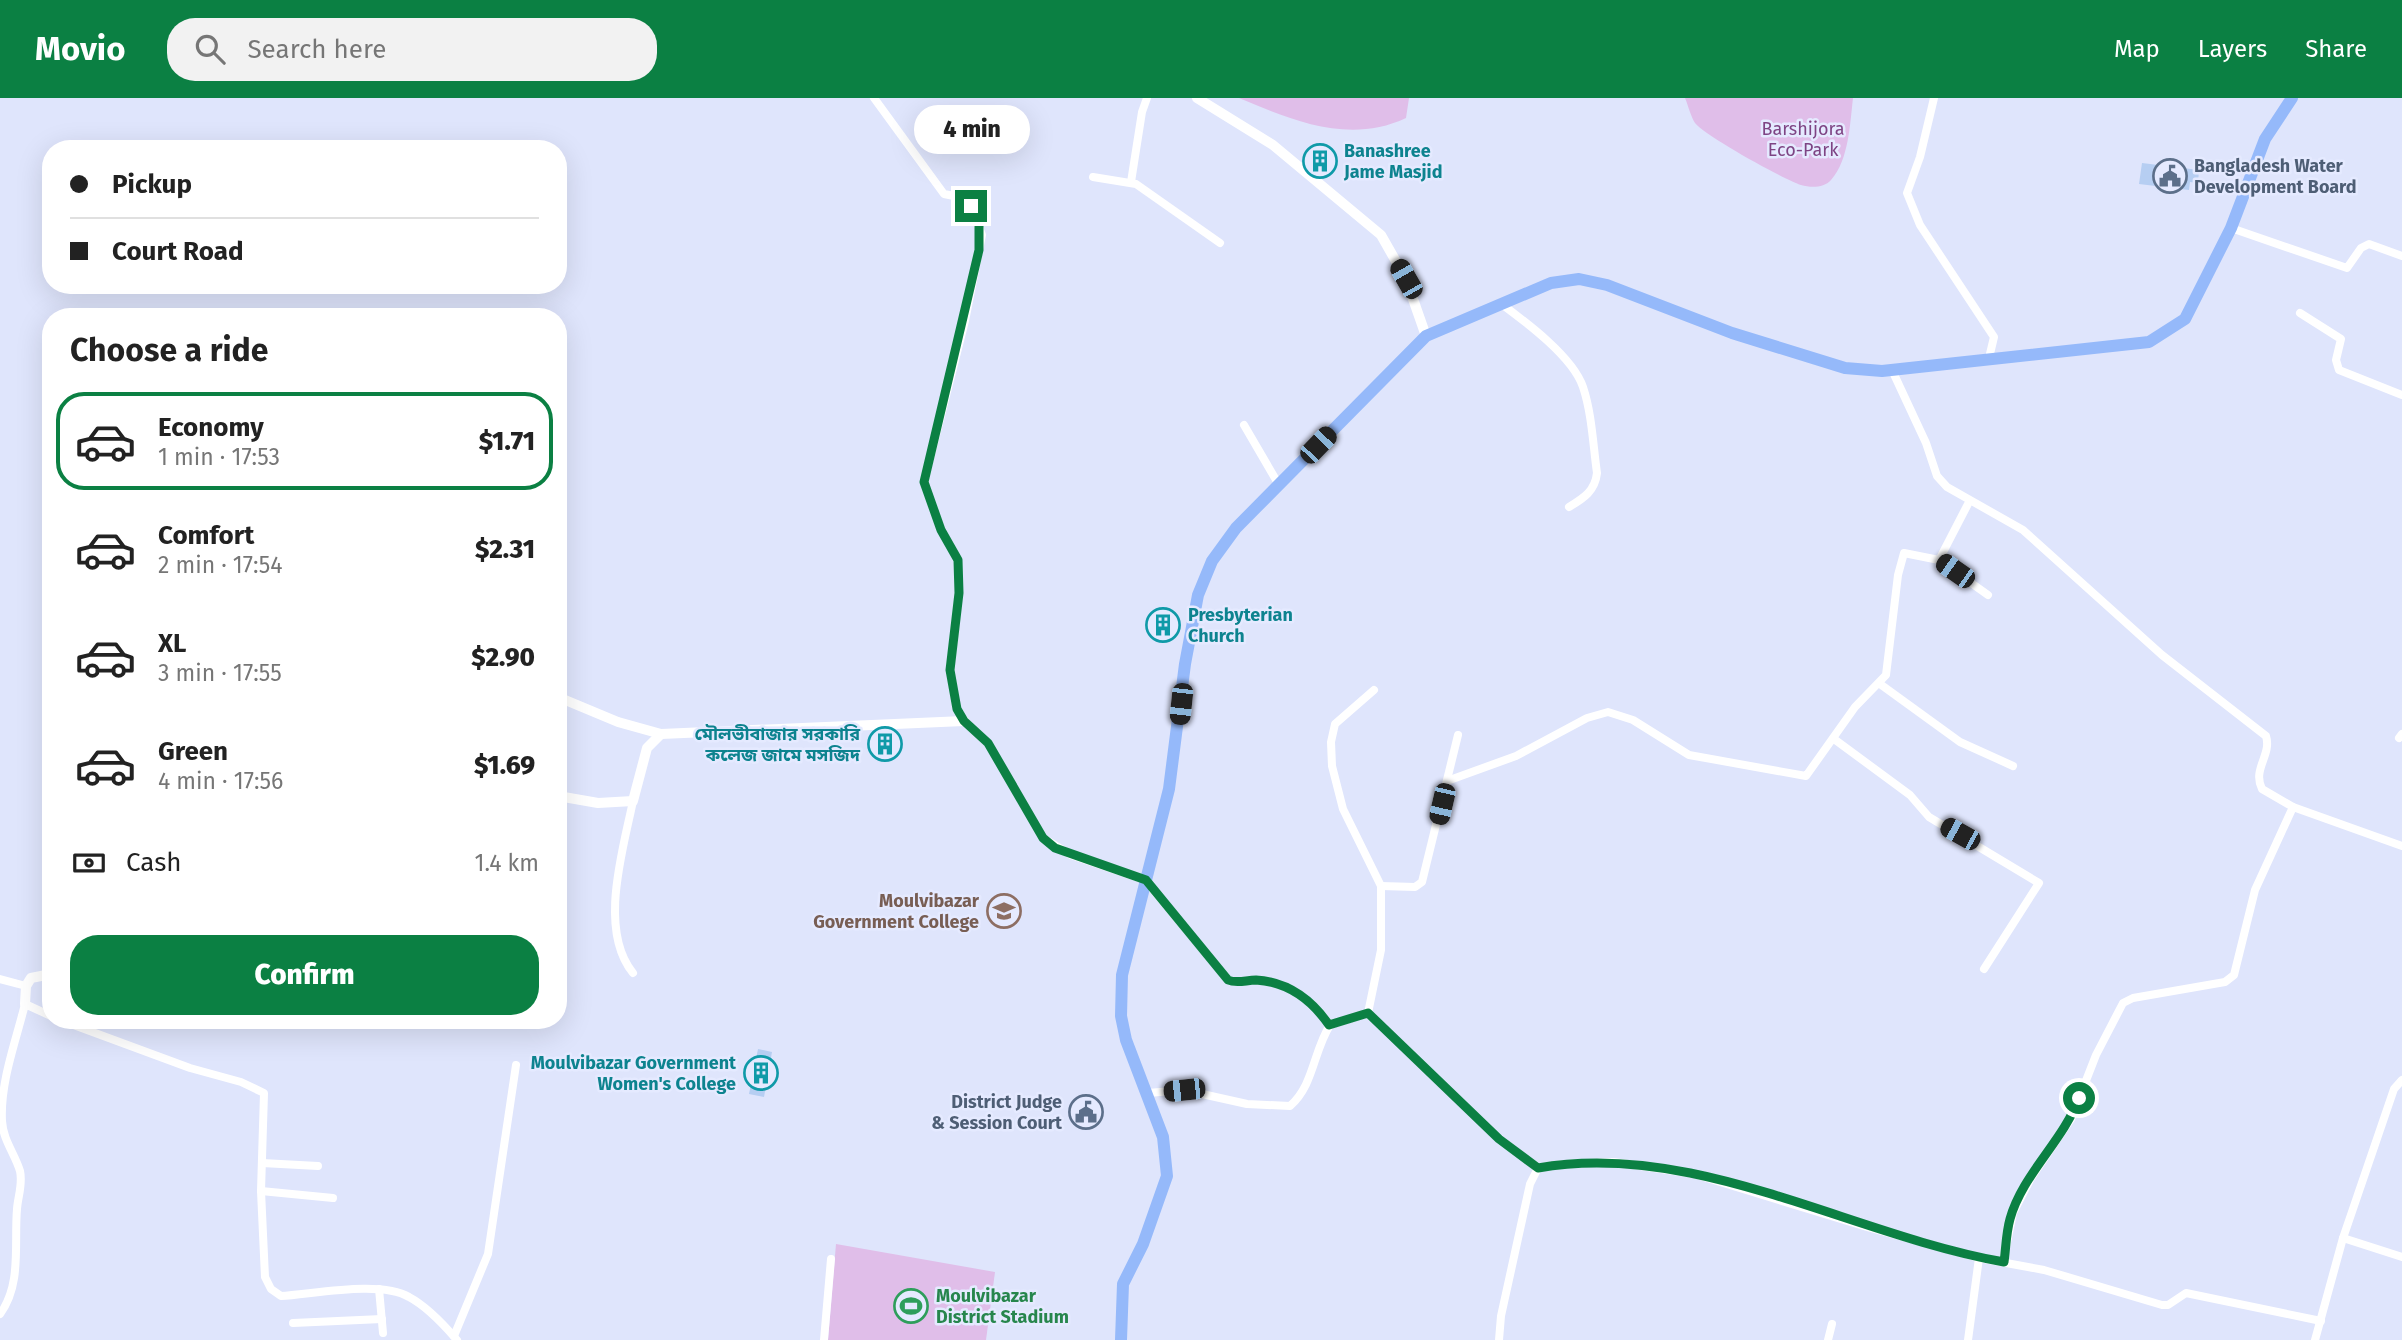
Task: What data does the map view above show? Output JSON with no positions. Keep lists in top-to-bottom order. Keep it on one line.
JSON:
{"parks":["Barshijora Eco-Park"],"places":{"building":["Banashree Jame Masjid","Presbyterian Church","মৌলভীবাজার সরকারি কলেজ জামে মসজিদ","Moulvibazar Government Women's College"],"public building":["Bangladesh Water Development Board","District Judge & Session Court"],"school or university":["Moulvibazar Government College"],"sports":["Moulvibazar District Stadium"]},"page":{"header":"Movio","search":"Search here","nav":["Map","Layers","Share"],"bubble":"4 min","banner":["Pickup","Court Road"],"heading":"Choose a ride","list":[{"name":"Economy","note":"1 min · 17:53","value":"$1.71"},{"name":"Comfort","note":"2 min · 17:54","value":"$2.31"},{"name":"XL","note":"3 min · 17:55","value":"$2.90"},{"name":"Green","note":"4 min · 17:56","value":"$1.69"}],"pay":["Cash","1.4 km"],"buttons":"Confirm"}}
